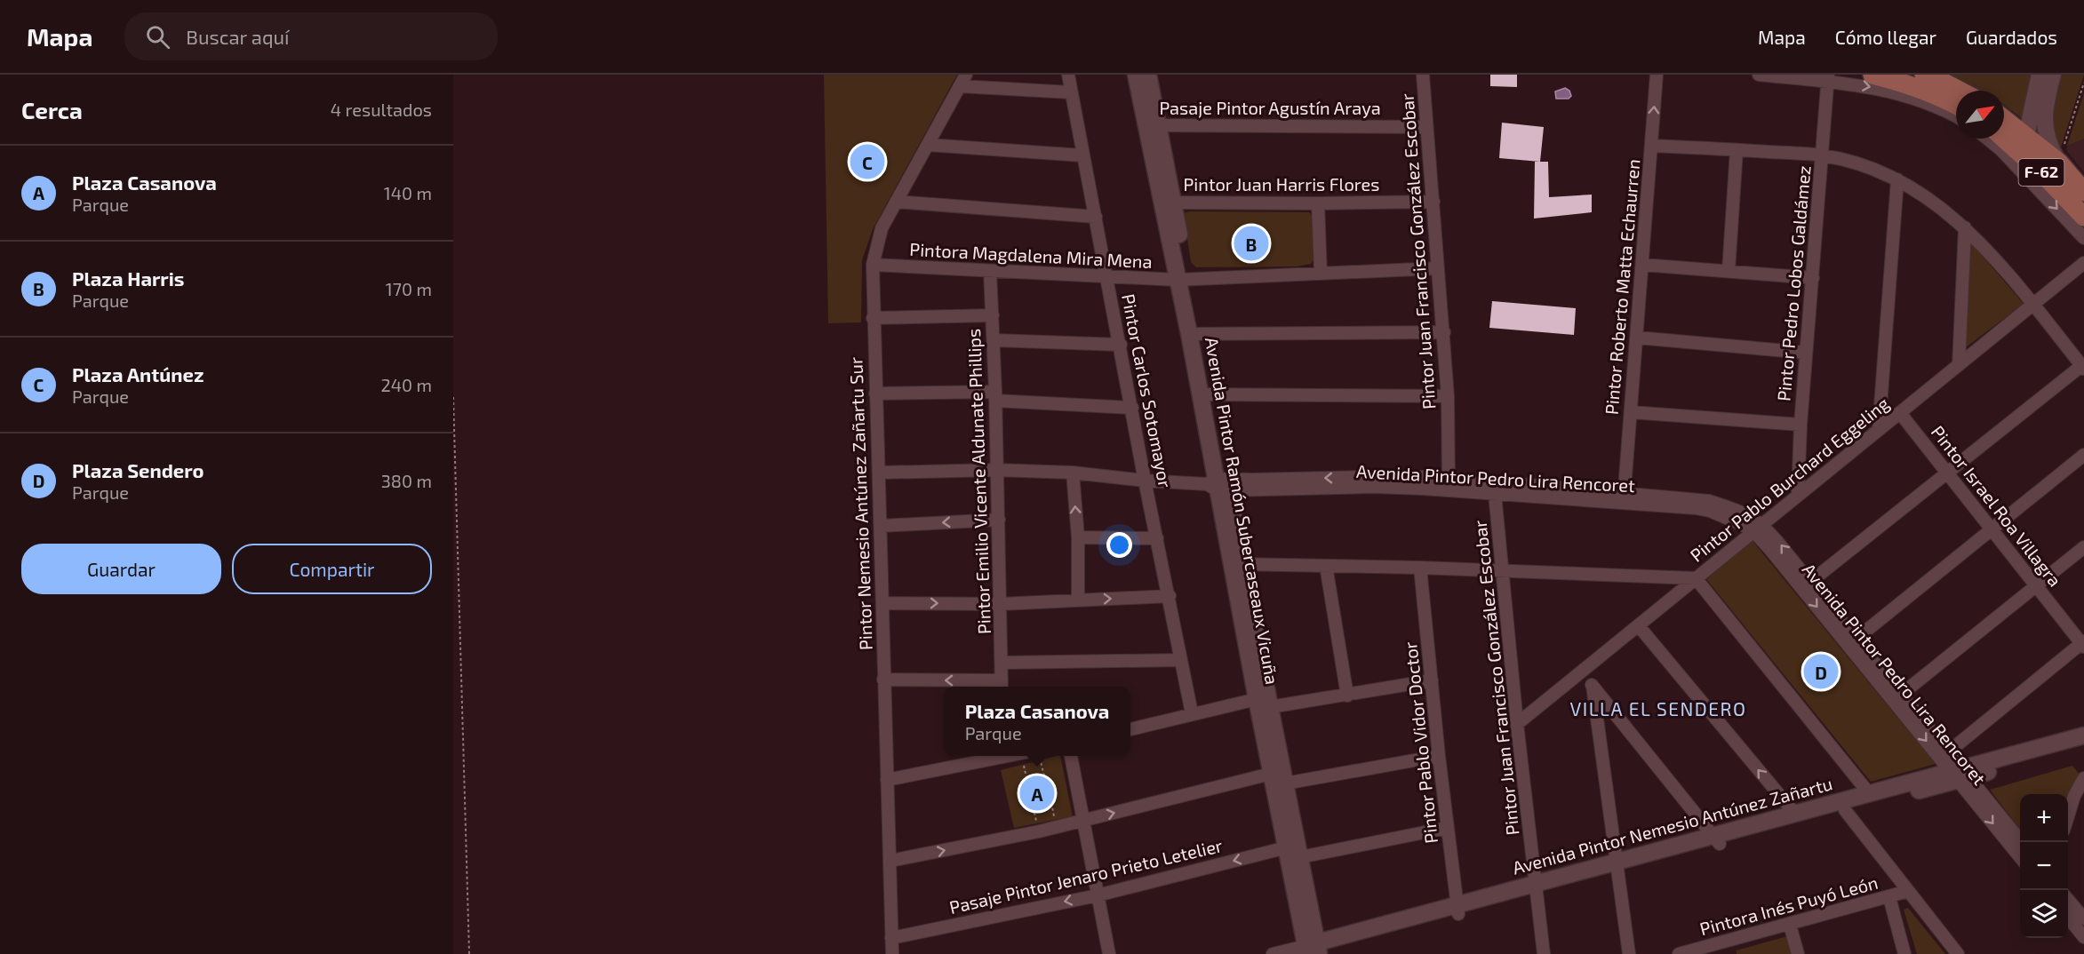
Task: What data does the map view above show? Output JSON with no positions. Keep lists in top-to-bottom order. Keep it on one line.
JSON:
{"streets":{"main road":["F-62"],"street":["Pasaje Pintor Agustín Araya","Pintor Juan Harris Flores","Pintor Juan Francisco González Escobar","Pintora Magdalena Mira Mena","Pintor Pedro Lobos Galdámez","Pintor Roberto Matta Echaurren","Pintor Carlos Sotomayor","Avenida Pintor Pedro Lira Rencoret","Pintor Pablo Burchard Eggeling","Pintor Emilio Vicente Aldunate Phillips","Pintor Nemesio Antúnez Zañartu Sur","Pintor Israel Roa Villagra","Avenida Pintor Ramón Subercaseaux Vicuña","Pintor Pablo Vidor Doctor","Avenida Pintor Nemesio Antúnez Zañartu","Pasaje Pintor Jenaro Prieto Letelier","Pintora Inés Puyó León"]},"crossings":[["Pasaje Pintor Agustín Araya","Pintor Juan Francisco González Escobar"],["Pasaje Pintor Agustín Araya","Avenida Pintor Ramón Subercaseaux Vicuña"],["Pintor Juan Harris Flores","Pintor Juan Francisco González Escobar"],["Pintor Juan Harris Flores","Avenida Pintor Ramón Subercaseaux Vicuña"],["Pintor Juan Francisco González Escobar","Pintora Magdalena Mira Mena"],["Pintor Juan Francisco González Escobar","Avenida Pintor Pedro Lira Rencoret"],["Pintor Juan Francisco González Escobar","Pintor Pablo Burchard Eggeling"],["Pintor Juan Francisco González Escobar","Avenida Pintor Nemesio Antúnez Zañartu"],["Pintora Magdalena Mira Mena","Pintor Carlos Sotomayor"],["Pintora Magdalena Mira Mena","Pintor Emilio Vicente Aldunate Phillips"],["Pintora Magdalena Mira Mena","Pintor Nemesio Antúnez Zañartu Sur"],["Pintora Magdalena Mira Mena","Avenida Pintor Ramón Subercaseaux Vicuña"],["Pintor Pedro Lobos Galdámez","Pintor Pablo Burchard Eggeling"],["Pintor Roberto Matta Echaurren","Avenida Pintor Pedro Lira Rencoret"],["Pintor Carlos Sotomayor","Avenida Pintor Pedro Lira Rencoret"],["Avenida Pintor Pedro Lira Rencoret","Pintor Pablo Burchard Eggeling"],["Avenida Pintor Pedro Lira Rencoret","Pintor Emilio Vicente Aldunate Phillips"],["Avenida Pintor Pedro Lira Rencoret","Pintor Nemesio Antúnez Zañartu Sur"],["Avenida Pintor Pedro Lira Rencoret","Avenida Pintor Ramón Subercaseaux Vicuña"],["Avenida Pintor Pedro Lira Rencoret","Avenida Pintor Nemesio Antúnez Zañartu"],["Pintor Pablo Burchard Eggeling","Pintor Israel Roa Villagra"],["Pintor Nemesio Antúnez Zañartu Sur","Pasaje Pintor Jenaro Prieto Letelier"],["Avenida Pintor Ramón Subercaseaux Vicuña","Avenida Pintor Nemesio Antúnez Zañartu"],["Avenida Pintor Ramón Subercaseaux Vicuña","Pasaje Pintor Jenaro Prieto Letelier"],["Pintor Pablo Vidor Doctor","Avenida Pintor Nemesio Antúnez Zañartu"]],"districts":["VILLA EL SENDERO"],"north":"top right","page":{"header":"Mapa","search":"Buscar aquí","nav":["Mapa","Cómo llegar","Guardados"],"heading":["Cerca","4 resultados"],"pins":["C","B","D","A"],"list":[{"mark":"A","name":"Plaza Casanova","note":"Parque","value":"140 m"},{"mark":"B","name":"Plaza Harris","note":"Parque","value":"170 m"},{"mark":"C","name":"Plaza Antúnez","note":"Parque","value":"240 m"},{"mark":"D","name":"Plaza Sendero","note":"Parque","value":"380 m"}],"buttons":["Guardar","Compartir"],"popup":["Plaza Casanova","Parque"],"map_buttons":["+","−"]}}
